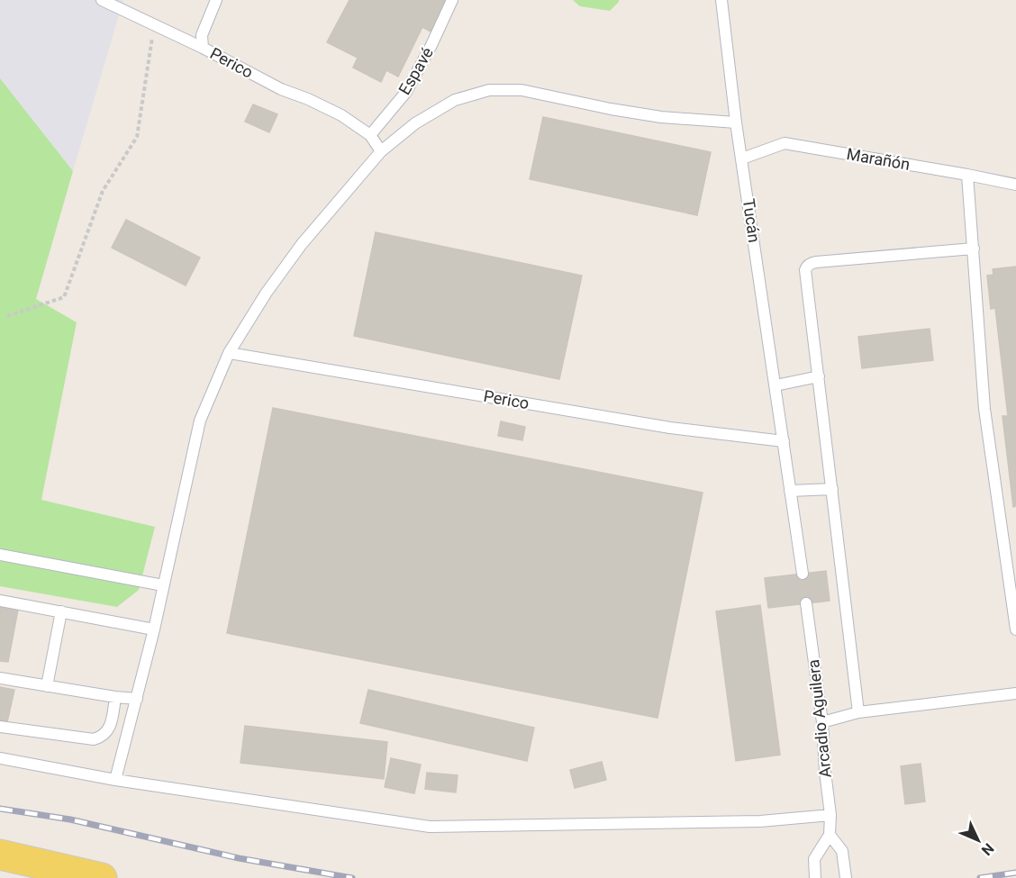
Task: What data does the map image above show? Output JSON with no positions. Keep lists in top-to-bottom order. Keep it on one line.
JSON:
{"streets":{"lane":["Perico","Espavé","Marañón","Tucán","Arcadio Aguilera"]},"crossings":[["Perico","Espavé"],["Perico","Tucán"],["Marañón","Tucán"]],"north":"bottom right"}
